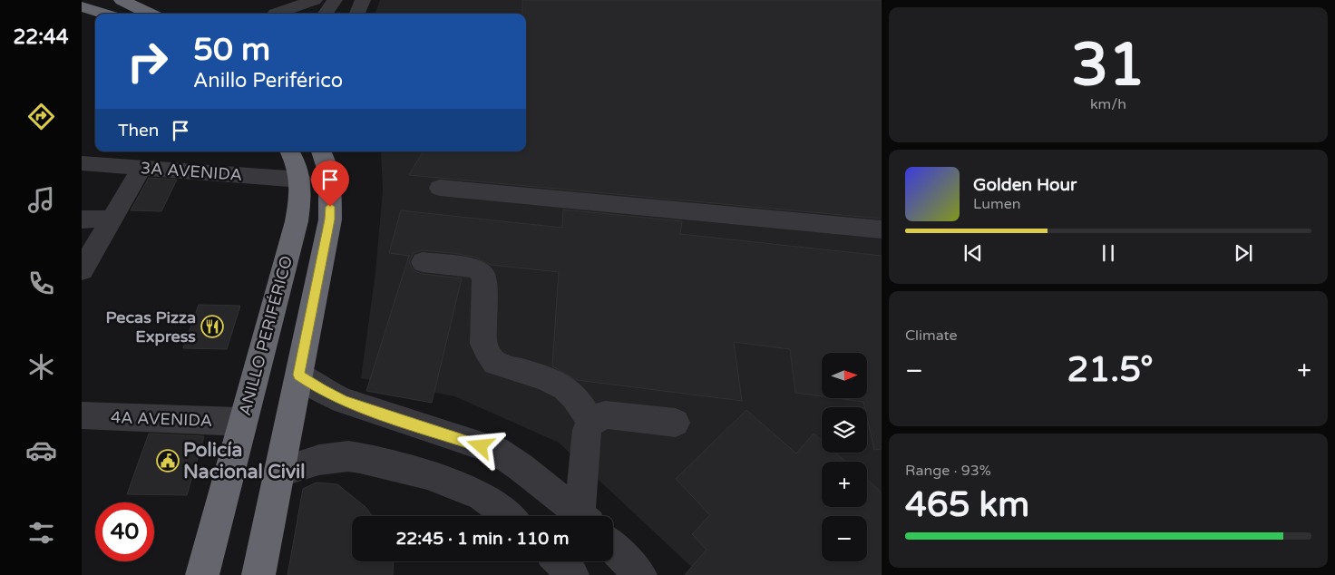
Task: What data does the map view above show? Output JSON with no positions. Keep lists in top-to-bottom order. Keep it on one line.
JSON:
{"streets":{"highway":["ANILLO PERIFÉRICO"],"street":["3A AVENIDA","4A AVENIDA"]},"crossings":[["3A AVENIDA","ANILLO PERIFÉRICO"],["ANILLO PERIFÉRICO","4A AVENIDA"]],"places":{"restaurant":["Pecas Pizza Express"],"public building":["Policía Nacional Civil"]},"north":"right","page":{"tabs":"22:44","tile":[["31","km/h"],"Climate",["Range · 93%","465 km"]],"turn":["50 m","Anillo Periférico"],"then":"Then","song":["Golden Hour","Lumen"],"heat":["−","21.5°","+"],"map_buttons":["+","−"],"limit":"40","trip":"22:45 · 1 min · 110 m"}}
